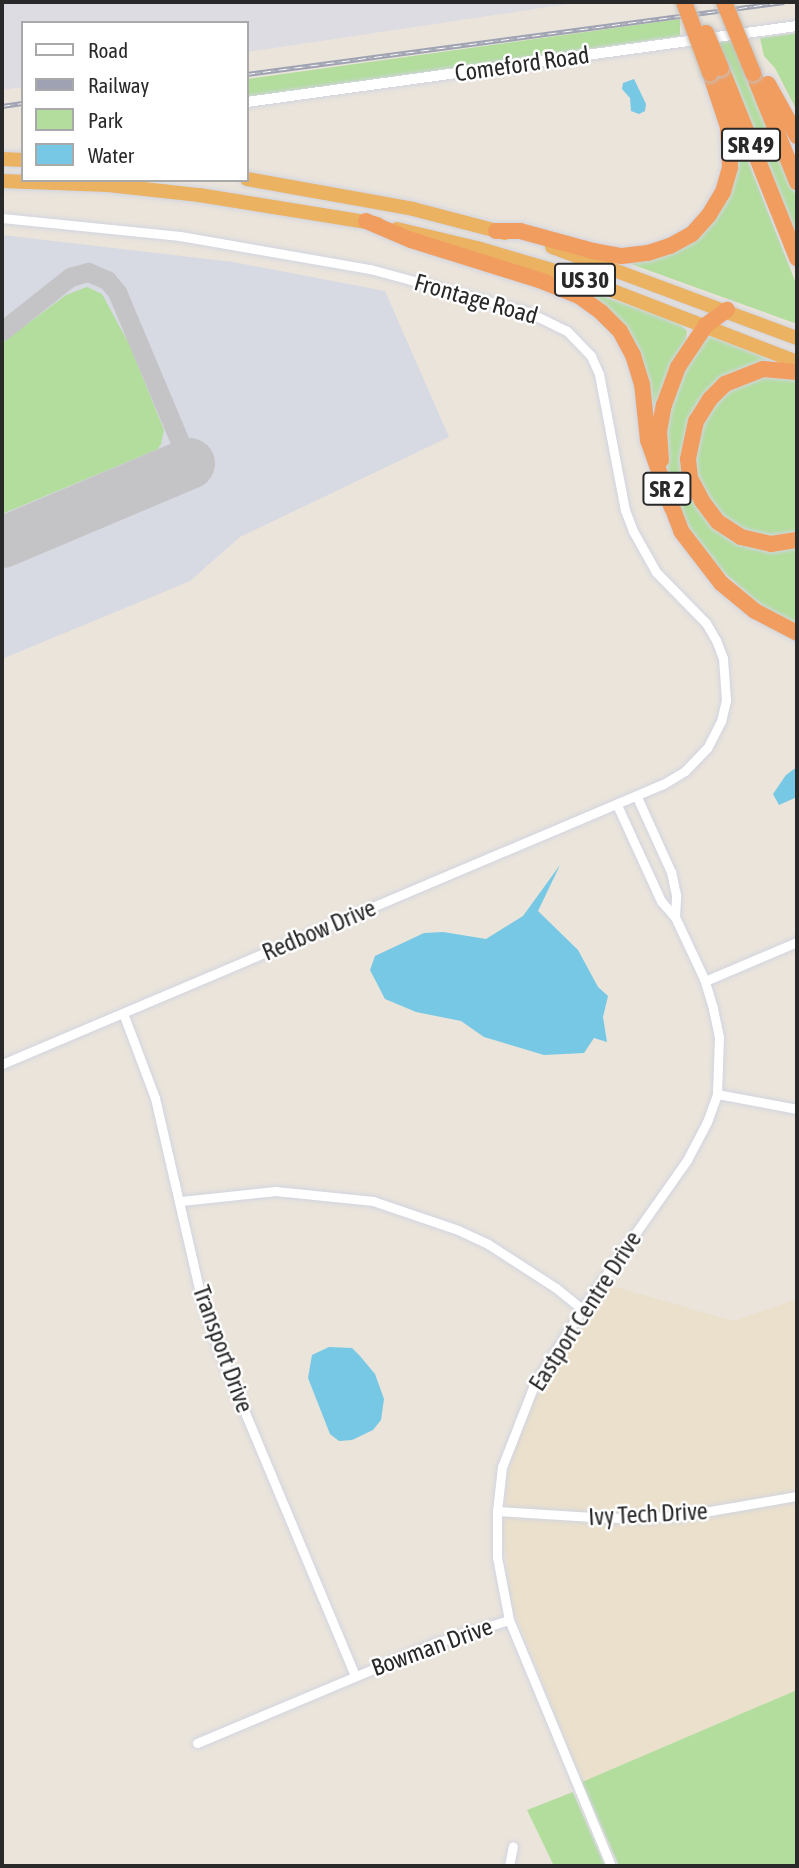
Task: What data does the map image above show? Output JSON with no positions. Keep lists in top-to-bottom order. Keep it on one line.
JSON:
{"streets":{"highway":["SR 49","US 30","SR 2"],"street":["Comeford Road","Frontage Road","Redbow Drive","Eastport Centre Drive","Transport Drive","Ivy Tech Drive","Bowman Drive"]},"crossings":[["US 30","SR 2"],["Frontage Road","Redbow Drive"],["Frontage Road","Eastport Centre Drive"],["Redbow Drive","Eastport Centre Drive"],["Redbow Drive","Transport Drive"],["Eastport Centre Drive","Ivy Tech Drive"],["Eastport Centre Drive","Bowman Drive"],["Transport Drive","Bowman Drive"]],"legend":["Road","Railway","Park","Water"]}
